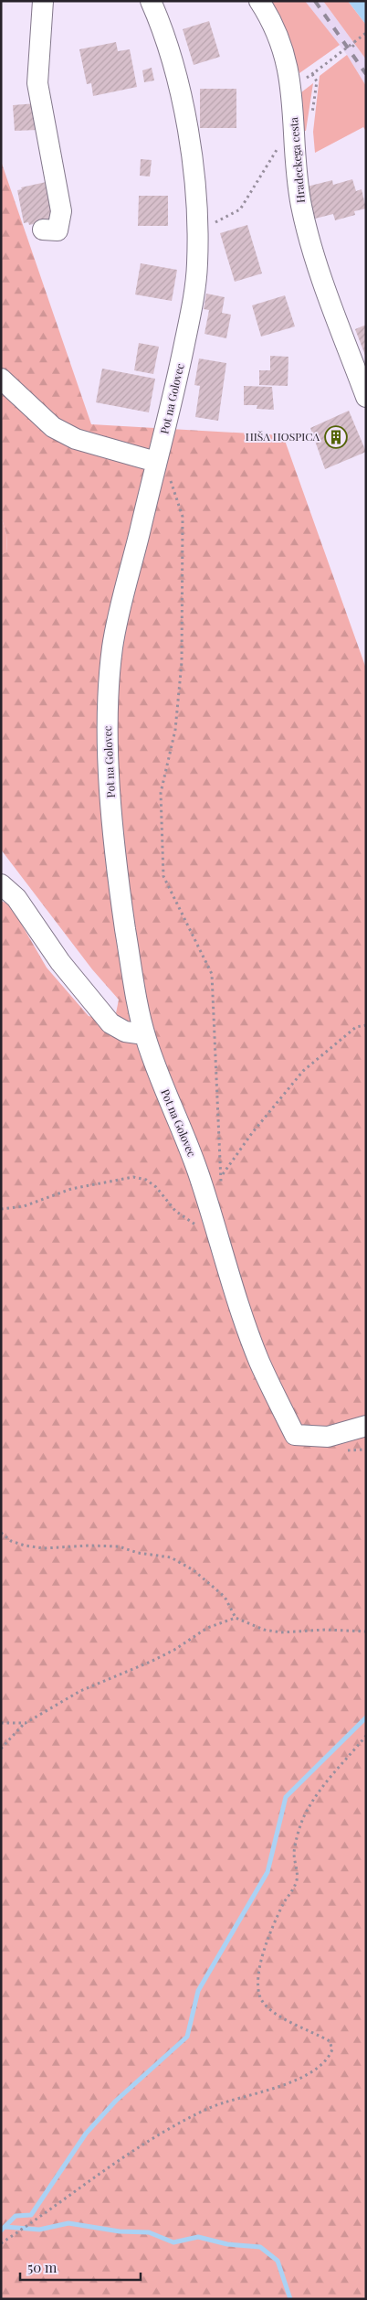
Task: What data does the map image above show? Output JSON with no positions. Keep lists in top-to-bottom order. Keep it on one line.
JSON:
{"streets":{"street":["Hradeckega cesta","Pot na Golovec"]},"places":{"building":["HIŠA HOSPICA"]},"scale_bar":"50 m"}
